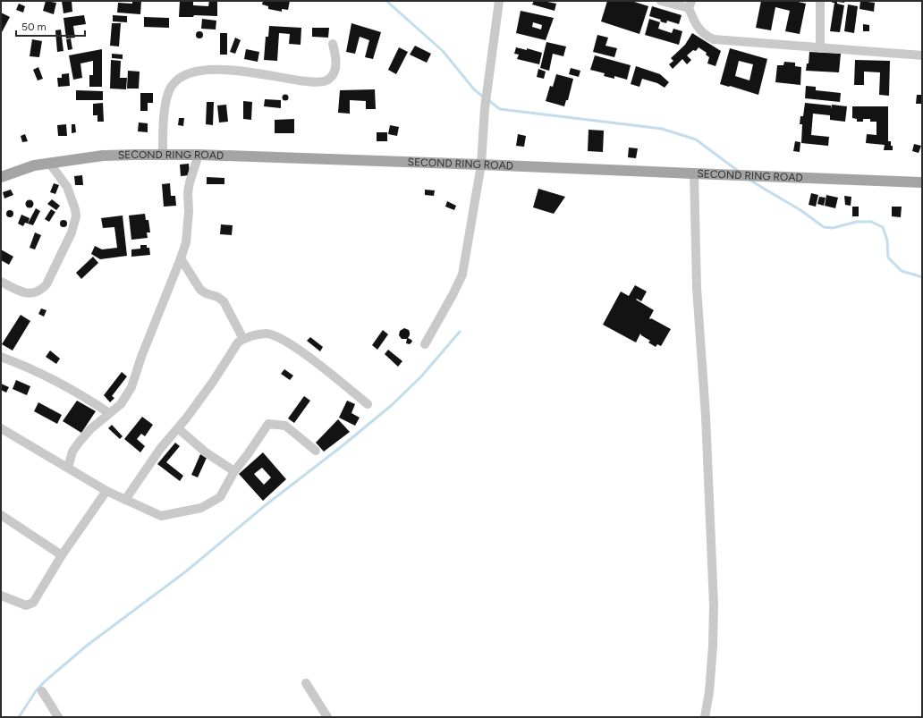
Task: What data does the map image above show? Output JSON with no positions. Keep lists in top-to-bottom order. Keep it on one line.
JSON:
{"streets":{"main road":["SECOND RING ROAD"]},"scale_bar":"50 m"}
